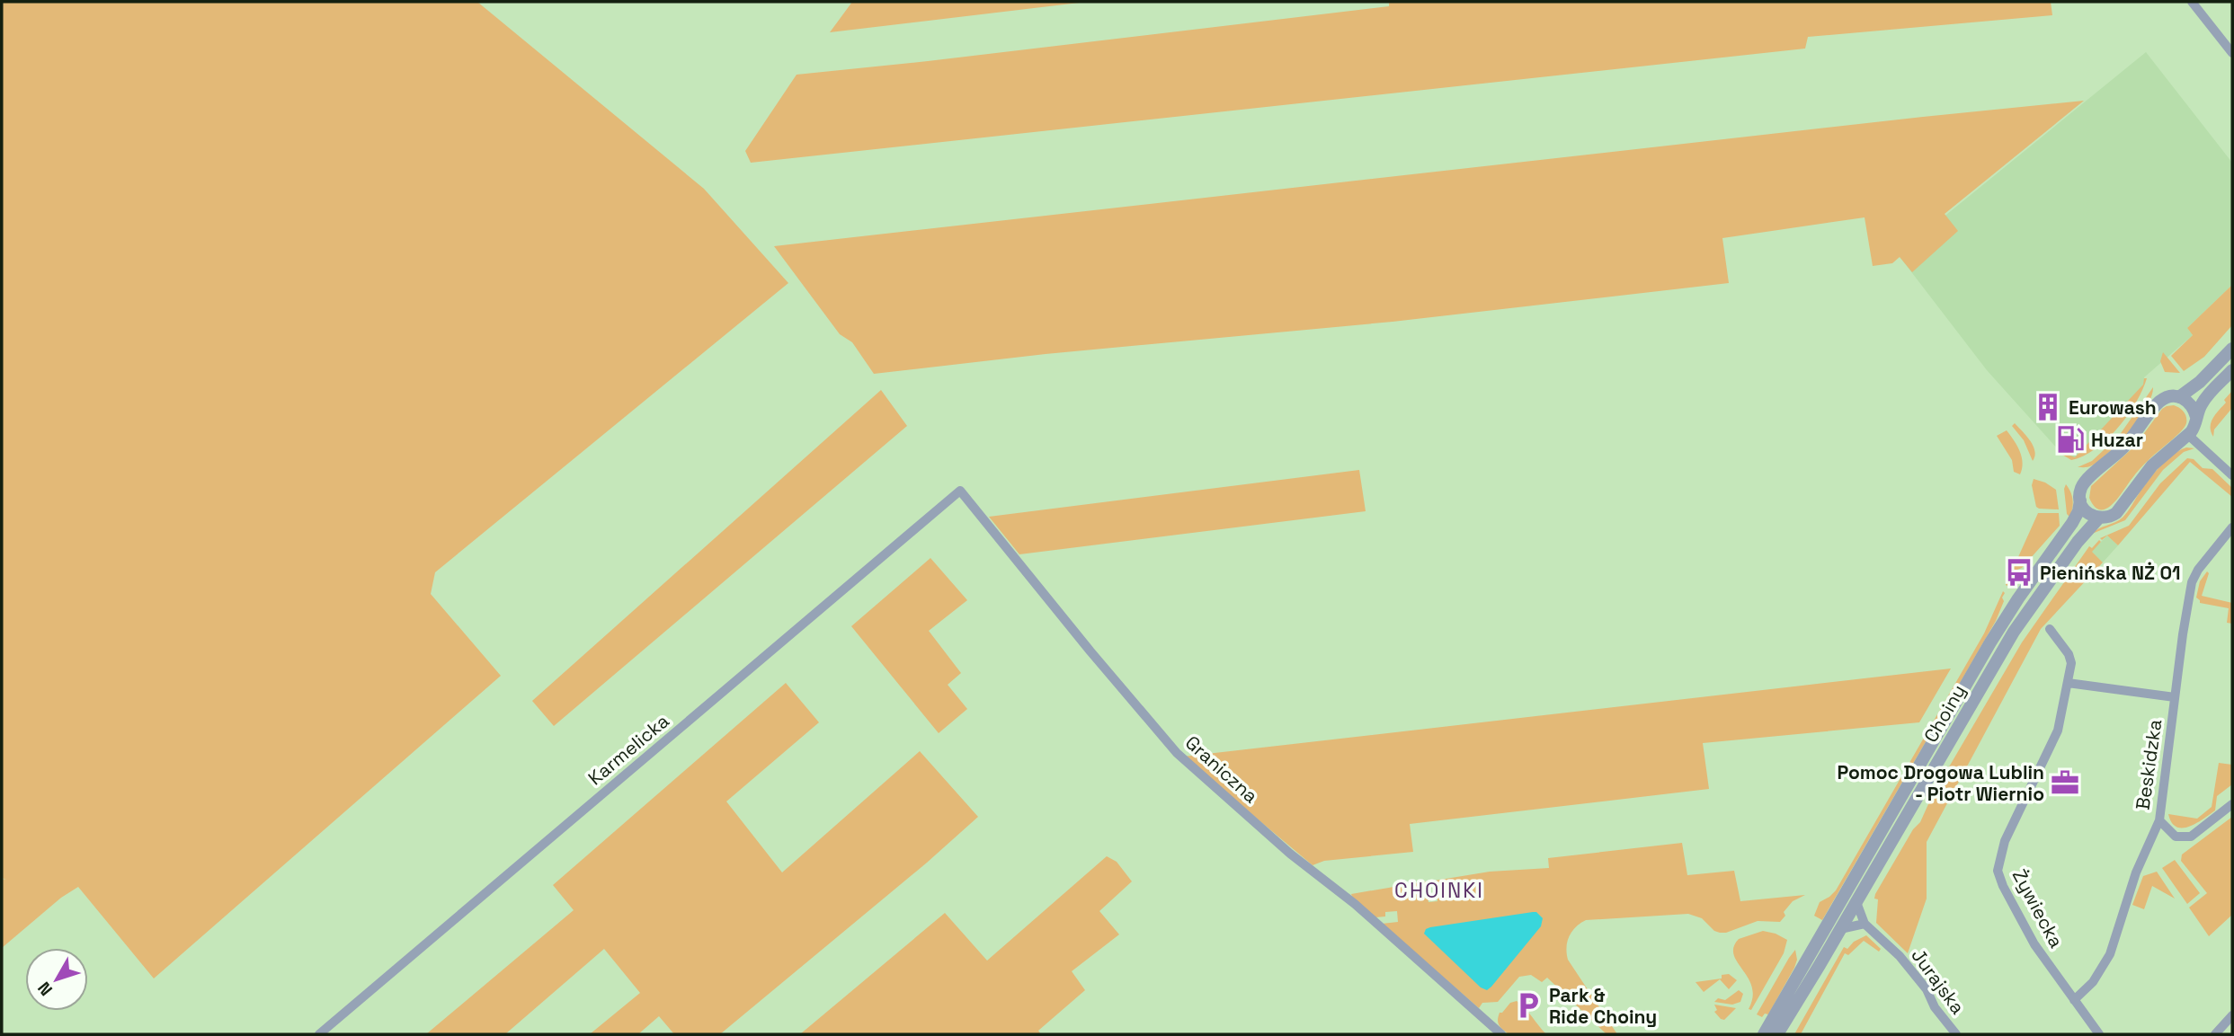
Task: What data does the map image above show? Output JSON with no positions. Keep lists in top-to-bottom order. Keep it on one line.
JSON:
{"streets":{"street":["Choiny","Karmelicka","Beskidzka","Graniczna","Żywiecka","Jurajska"]},"crossings":[["Choiny","Jurajska"],["Karmelicka","Graniczna"],["Beskidzka","Żywiecka"]],"districts":["CHOINKI"],"places":{"building":["Eurowash"],"fuel station":["Huzar"],"bus stop":["Pienińska NŻ 01"],"office":["Pomoc Drogowa Lublin - Piotr Wiernio"],"parking":["Park & Ride Choiny"]},"north":"bottom left"}
